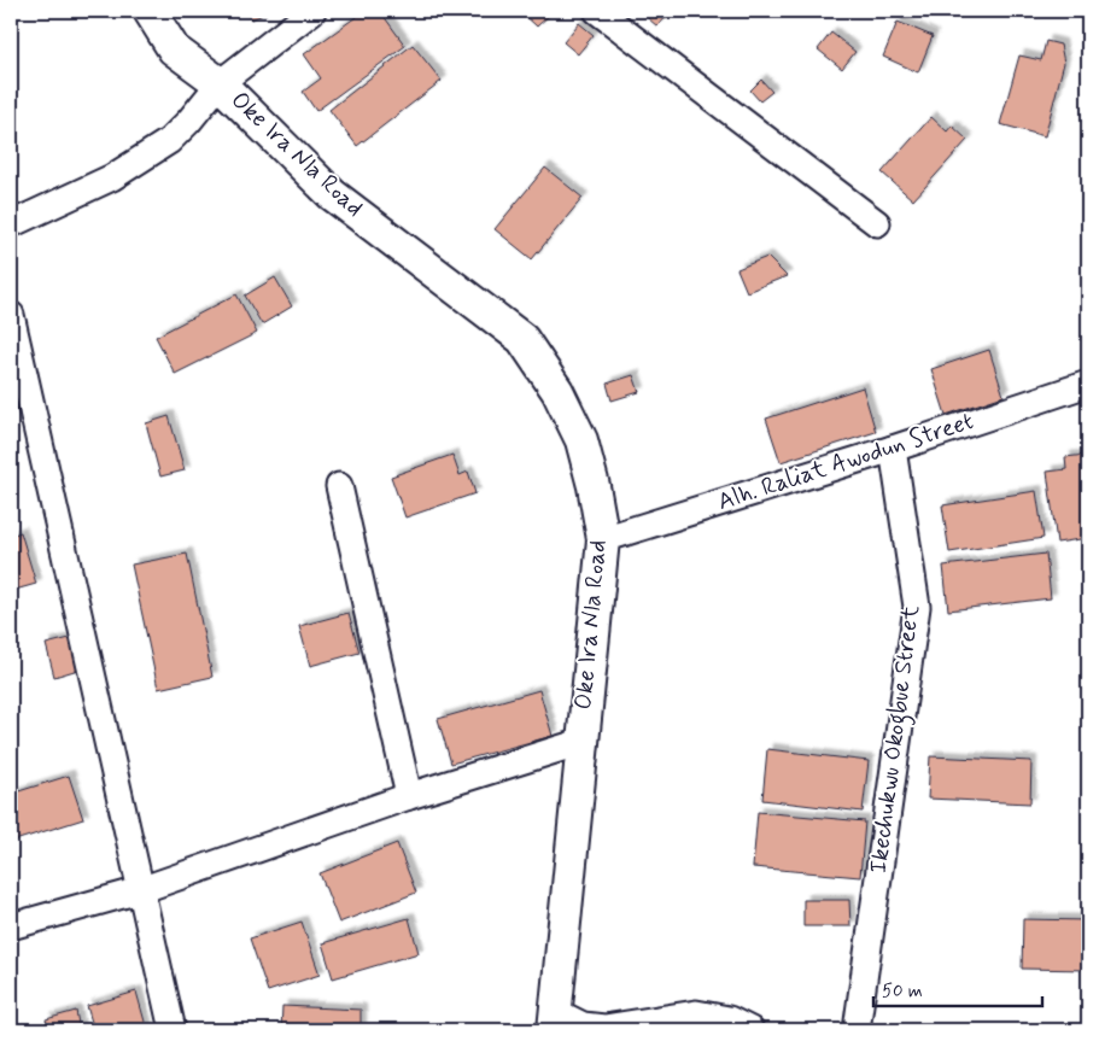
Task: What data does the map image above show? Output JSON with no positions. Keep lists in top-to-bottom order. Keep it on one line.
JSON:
{"streets":{"street":["Oke Ira Nla Road","Alh. Raliat Awodun Street","Ikechukwu Okogbue Street"]},"crossings":[["Oke Ira Nla Road","Alh. Raliat Awodun Street"],["Alh. Raliat Awodun Street","Ikechukwu Okogbue Street"]],"scale_bar":"50 m"}
